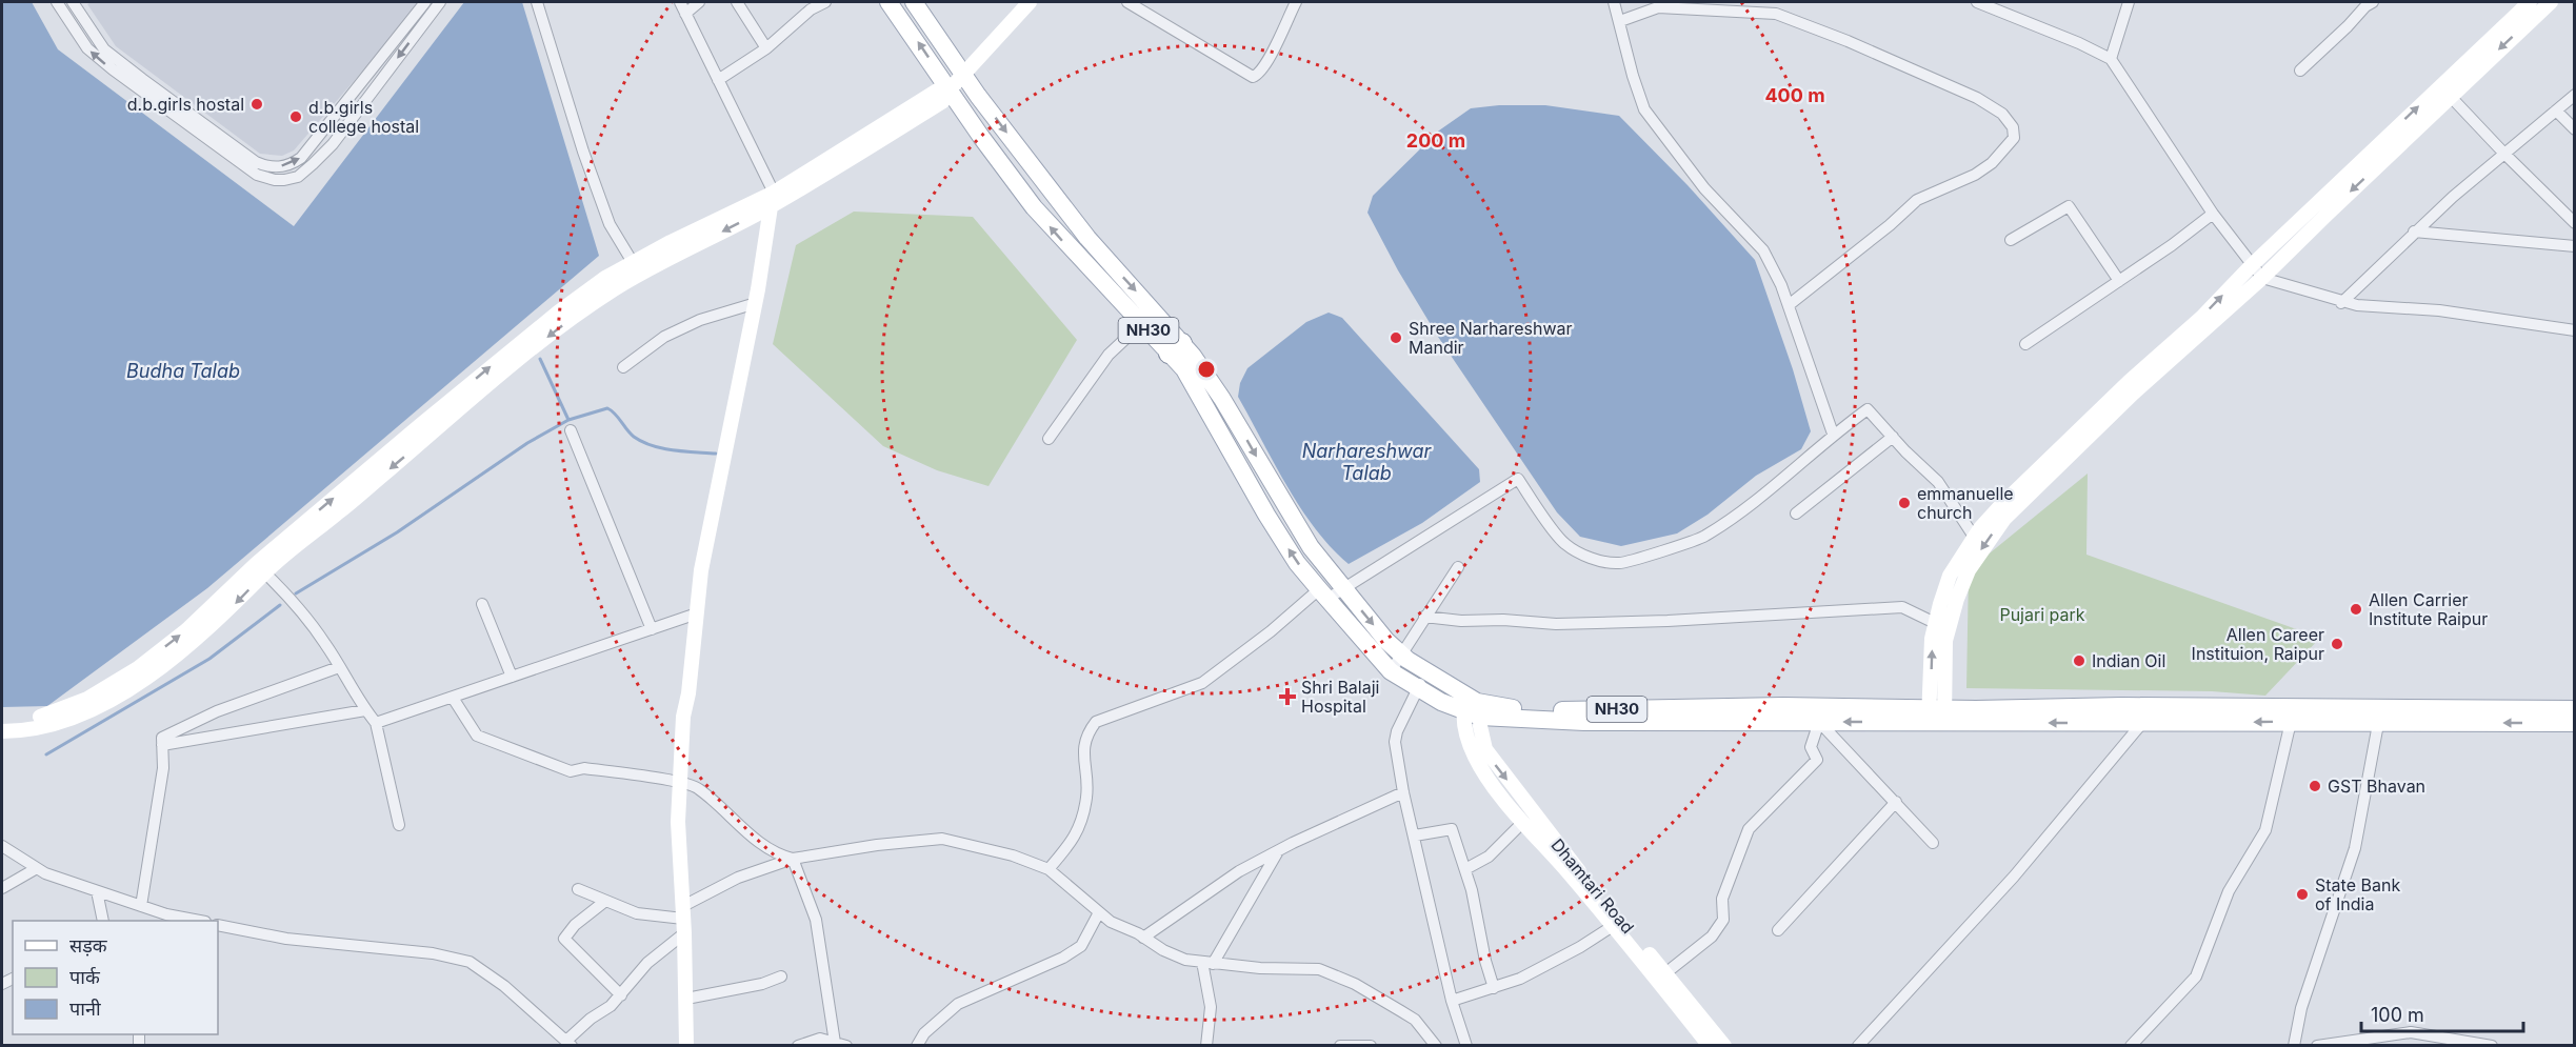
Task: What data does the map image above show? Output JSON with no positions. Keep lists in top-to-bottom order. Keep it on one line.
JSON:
{"streets":{"main road":["NH30"],"street":["Dhamtari Road"]},"crossings":[["NH30","Dhamtari Road"]],"water":["Budha Talab","Narhareshwar Talab"],"parks":["Pujari park"],"places":{"other":["d.b.girls hostal","d.b.girls college hostal","Shree Narhareshwar Mandir","emmanuelle church","Allen Carrier Institute Raipur","Allen Career Instituion, Raipur","Indian Oil","GST Bhavan","State Bank of India"],"health":["Shri Balaji Hospital"]},"legend":["सड़क","पार्क","पानी"],"scale_bar":"100 m","rings":["400 m","200 m"]}
